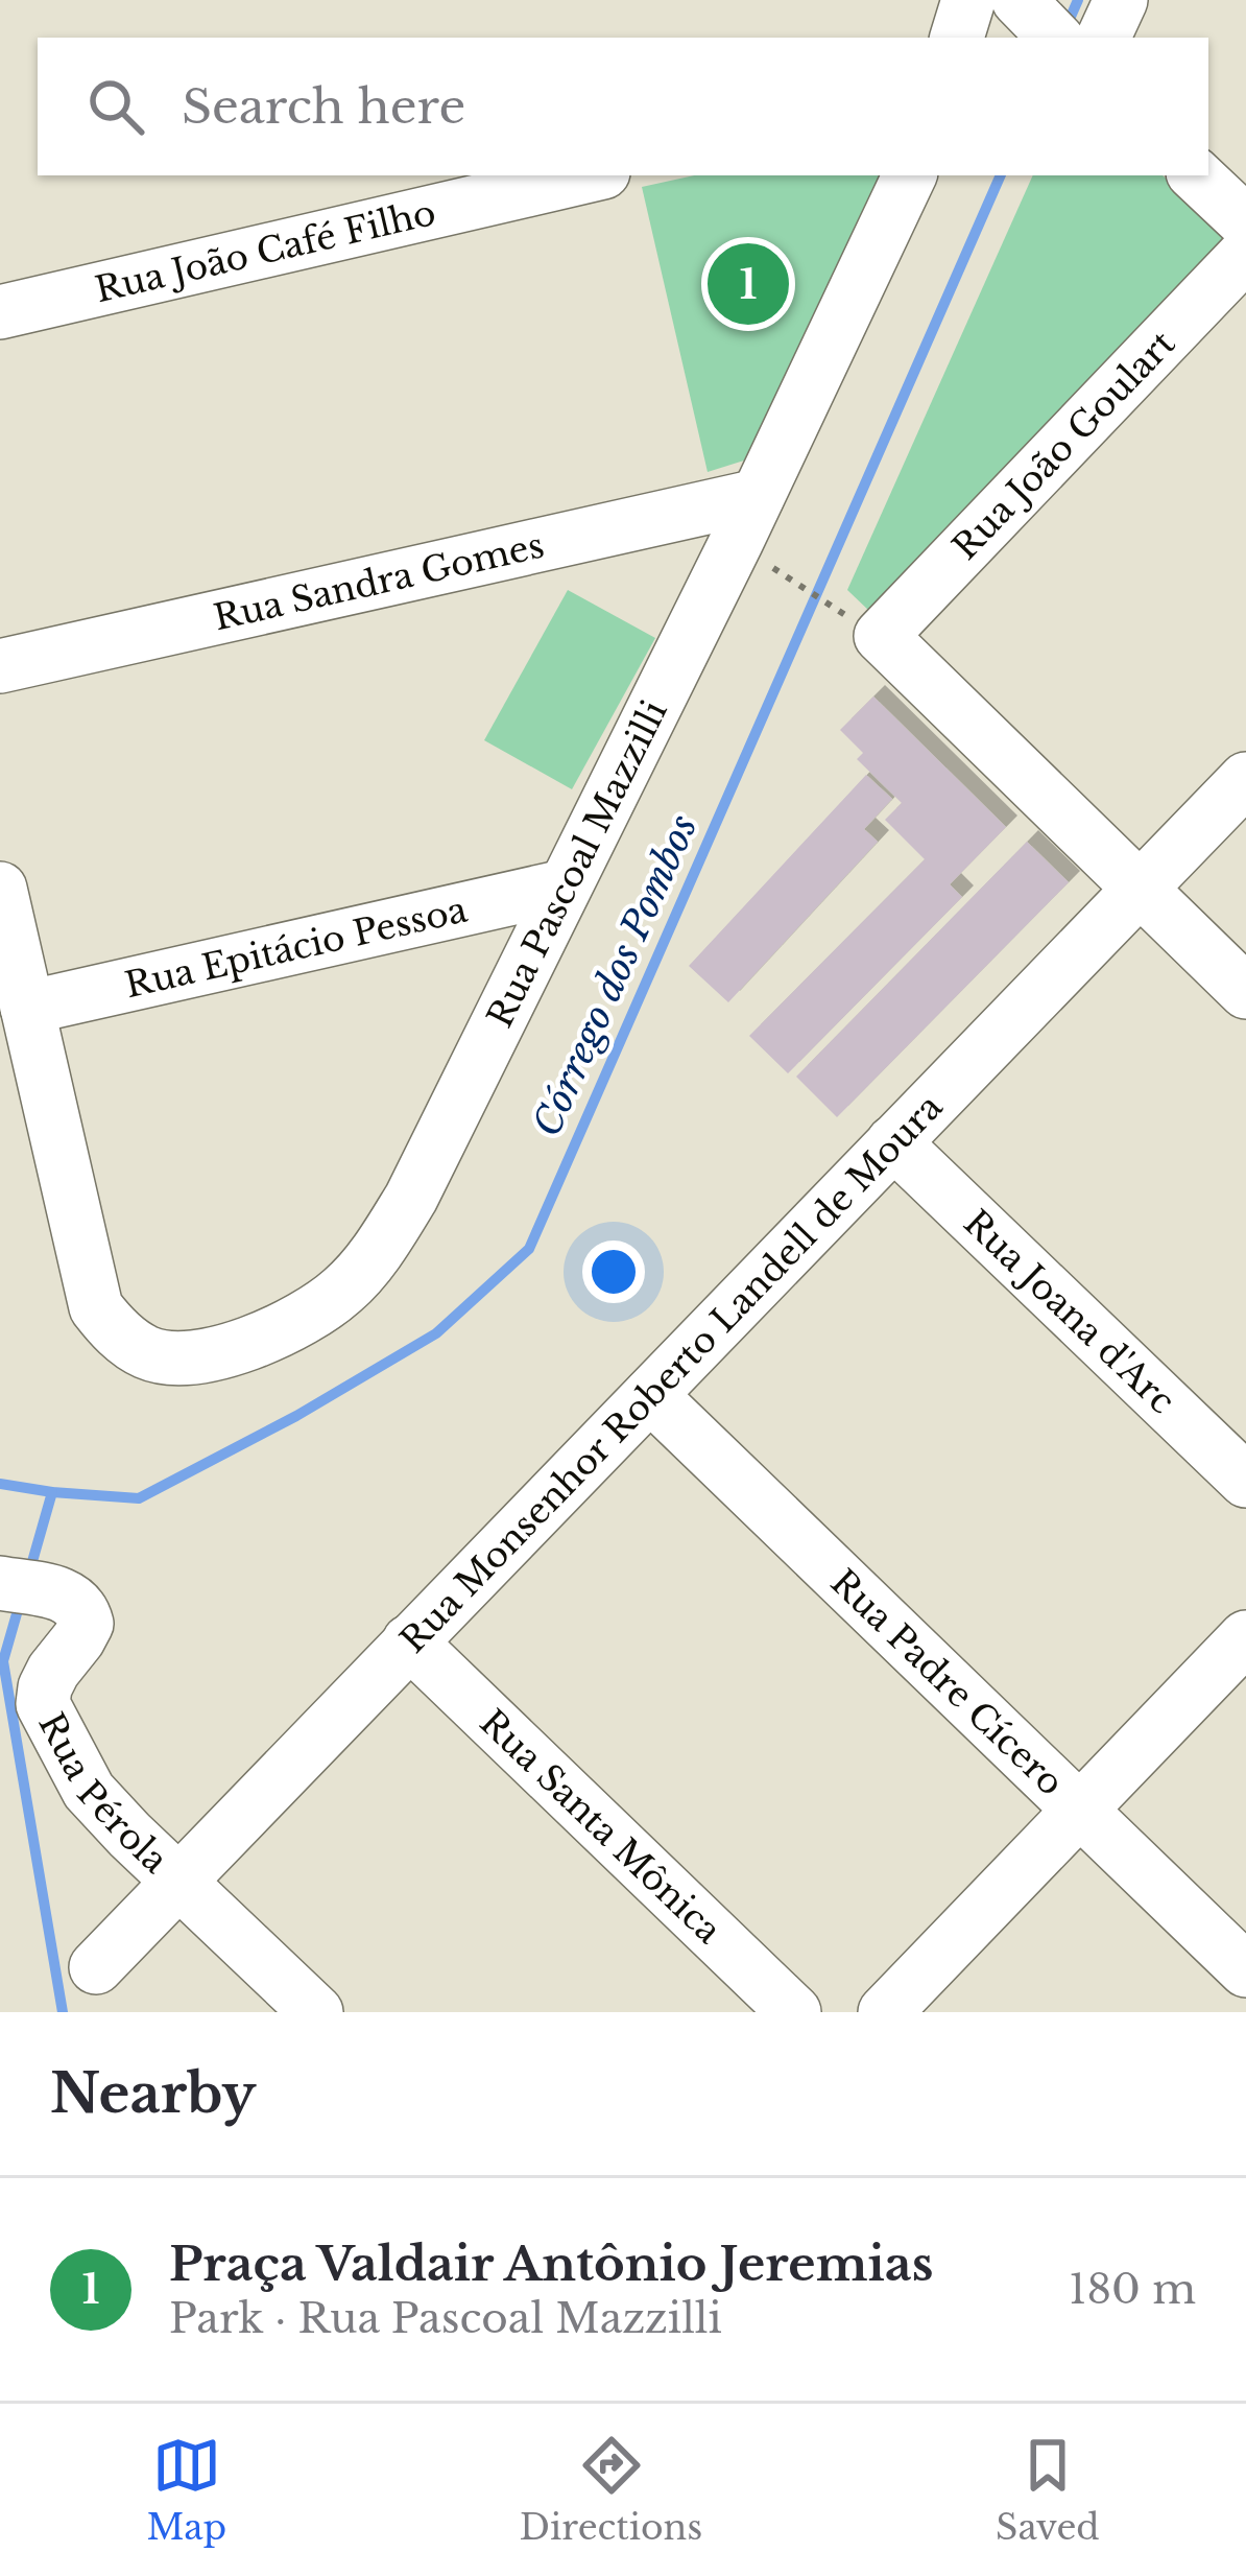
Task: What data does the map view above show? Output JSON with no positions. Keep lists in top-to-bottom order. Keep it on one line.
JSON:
{"streets":{"street":["Rua João Café Filho","Rua João Goulart","Rua Sandra Gomes","Rua Pascoal Mazzilli","Rua Epitácio Pessoa","Rua Joana d'Arc","Rua Monsenhor Roberto Landell de Moura","Rua Padre Cícero","Rua Pérola","Rua Santa Mônica"]},"crossings":[["Rua João Goulart","Rua Monsenhor Roberto Landell de Moura"],["Rua Sandra Gomes","Rua Pascoal Mazzilli"],["Rua Pascoal Mazzilli","Rua Epitácio Pessoa"],["Rua Joana d'Arc","Rua Monsenhor Roberto Landell de Moura"],["Rua Monsenhor Roberto Landell de Moura","Rua Padre Cícero"],["Rua Monsenhor Roberto Landell de Moura","Rua Pérola"],["Rua Monsenhor Roberto Landell de Moura","Rua Santa Mônica"]],"water":["Córrego dos Pombos"],"page":{"search":"Search here","pins":"1","heading":"Nearby","list":[{"mark":"1","name":"Praça Valdair Antônio Jeremias","note":"Park · Rua Pascoal Mazzilli","value":"180 m"}],"nav":["Map","Directions","Saved"]}}
